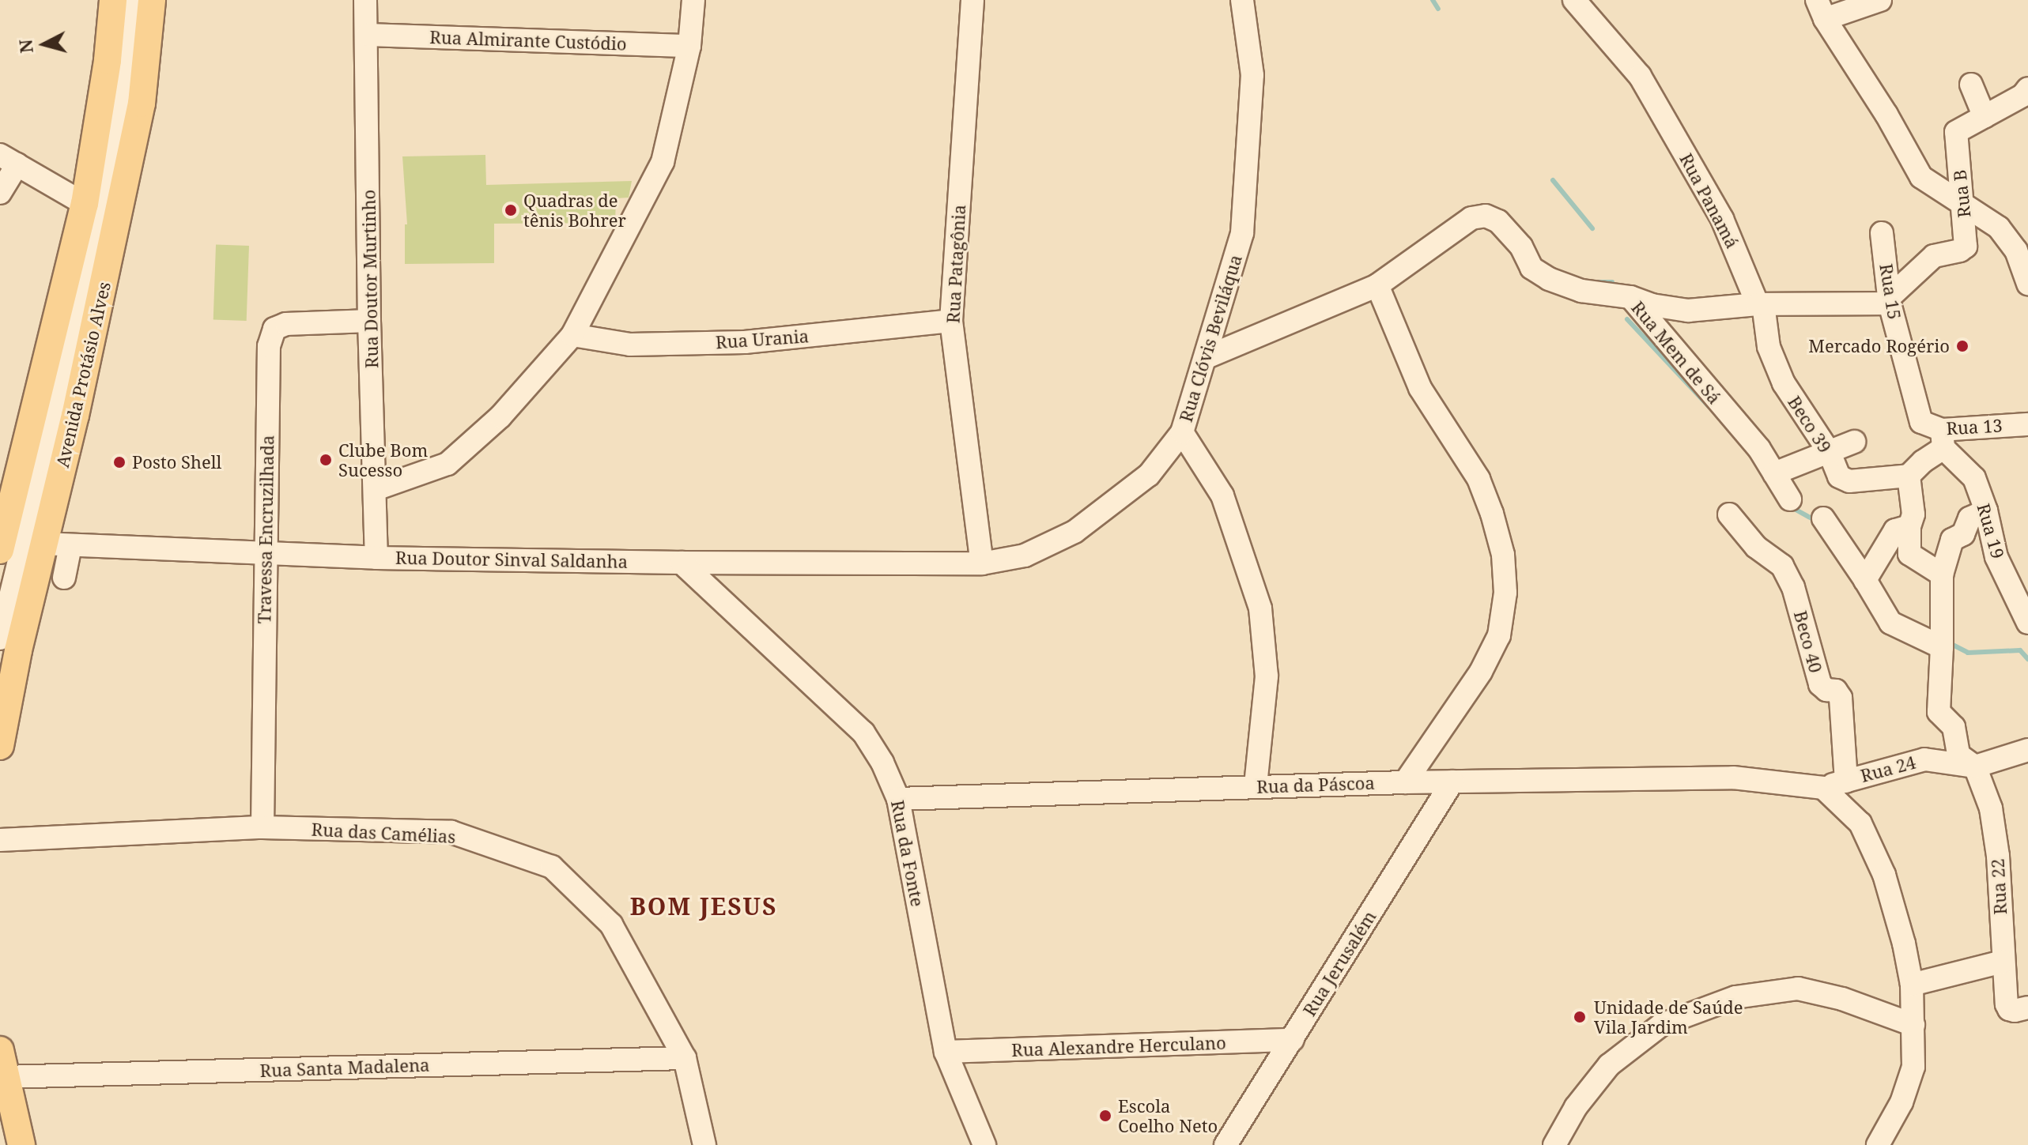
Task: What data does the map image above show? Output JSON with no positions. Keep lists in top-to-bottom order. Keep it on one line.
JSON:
{"streets":{"main road":["Avenida Protásio Alves"],"street":["Rua Almirante Custódio","Rua B","Rua Panamá","Rua Patagônia","Rua Doutor Murtinho","Rua 15","Rua Clóvis Beviláqua","Rua Urania","Rua Mem de Sá","Beco 39","Rua 13","Travessa Encruzilhada","Rua 19","Rua Doutor Sinval Saldanha","Beco 40","Rua 24","Rua da Páscoa","Rua das Camélias","Rua da Fonte","Rua 22","Rua Jerusalém","Rua Alexandre Herculano","Rua Santa Madalena"]},"crossings":[["Rua Almirante Custódio","Rua Doutor Murtinho"],["Rua B","Rua 15"],["Rua Panamá","Beco 39"],["Rua Patagônia","Rua Clóvis Beviláqua"],["Rua Patagônia","Rua Urania"],["Rua Patagônia","Rua Doutor Sinval Saldanha"],["Rua Doutor Murtinho","Travessa Encruzilhada"],["Rua Doutor Murtinho","Rua Doutor Sinval Saldanha"],["Rua 15","Rua 13"],["Rua Clóvis Beviláqua","Rua Doutor Sinval Saldanha"],["Avenida Protásio Alves","Rua Doutor Sinval Saldanha"],["Rua 13","Rua 19"],["Travessa Encruzilhada","Rua Doutor Sinval Saldanha"],["Travessa Encruzilhada","Rua das Camélias"],["Rua Doutor Sinval Saldanha","Rua da Fonte"],["Beco 40","Rua 24"],["Rua 24","Rua da Páscoa"],["Rua 24","Rua 22"],["Rua da Páscoa","Rua da Fonte"],["Rua da Páscoa","Rua Jerusalém"],["Rua das Camélias","Rua Santa Madalena"],["Rua da Fonte","Rua Alexandre Herculano"],["Rua Jerusalém","Rua Alexandre Herculano"]],"districts":["BOM JESUS"],"places":["Quadras de tênis Bohrer","Mercado Rogério","Clube Bom Sucesso","Posto Shell","Unidade de Saúde Vila Jardim","Escola Coelho Neto"],"north":"left"}
